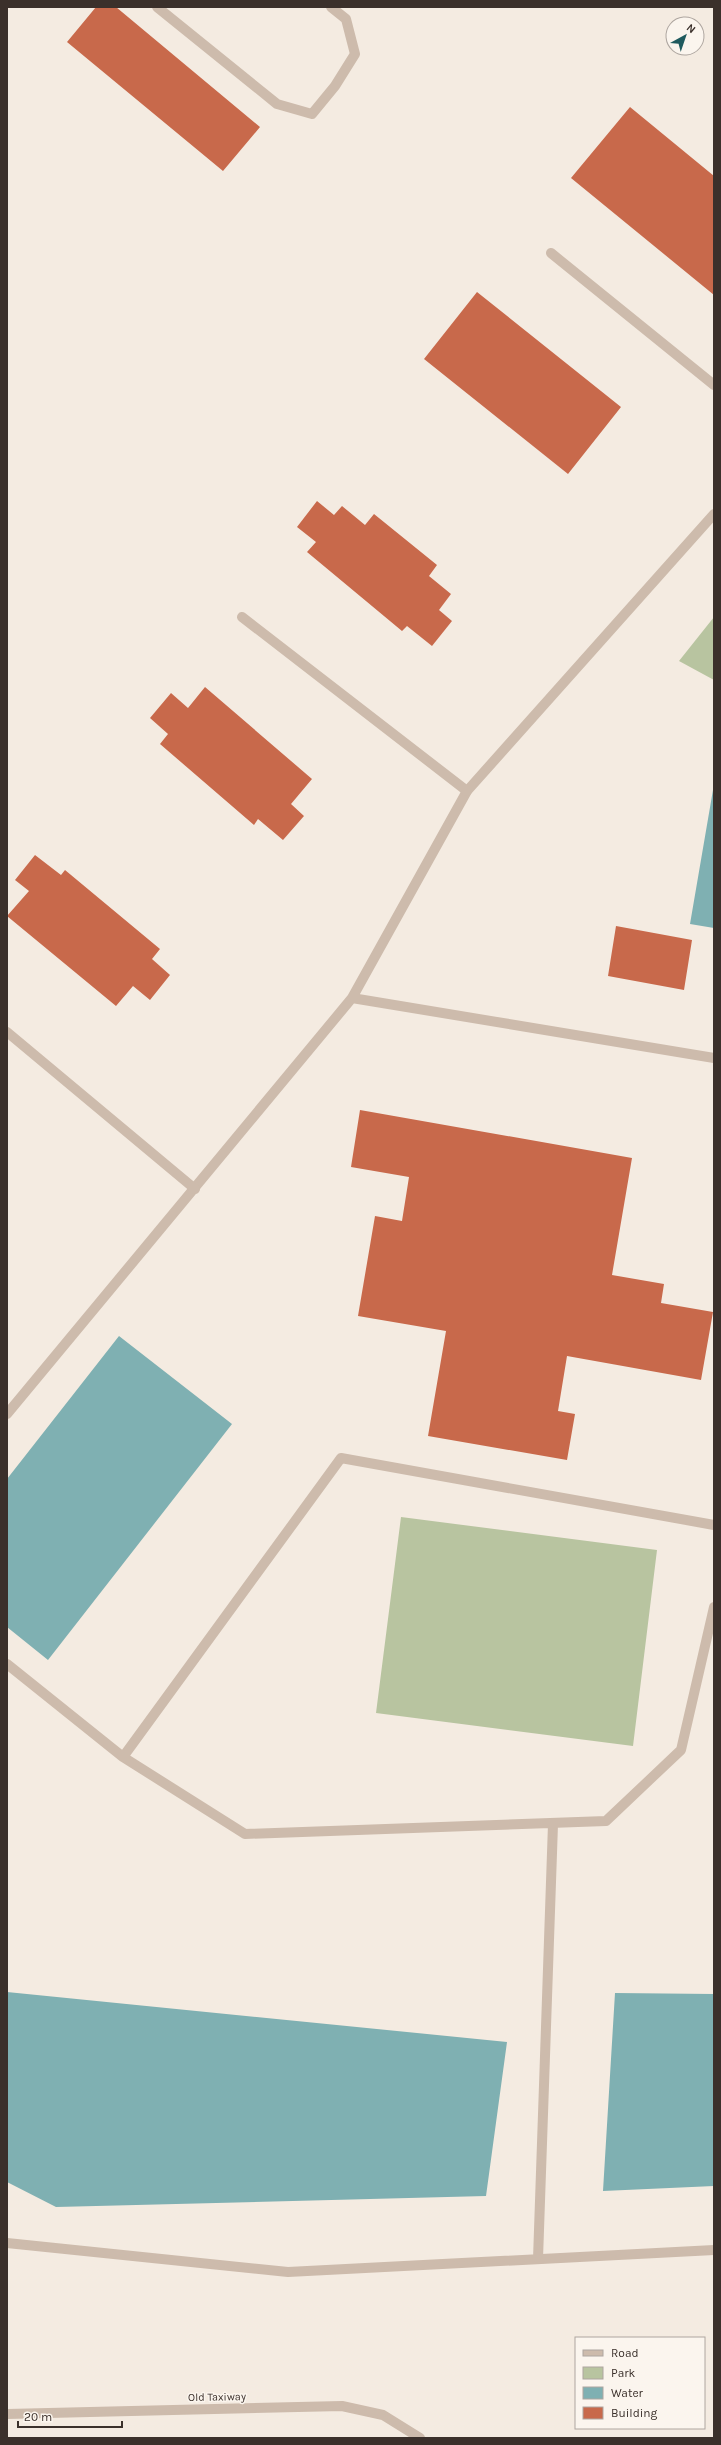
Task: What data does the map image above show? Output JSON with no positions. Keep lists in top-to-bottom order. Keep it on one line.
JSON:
{"streets":{"street":["Old Taxiway"]},"legend":["Road","Park","Water","Building"],"scale_bar":"20 m","north":"top right"}
